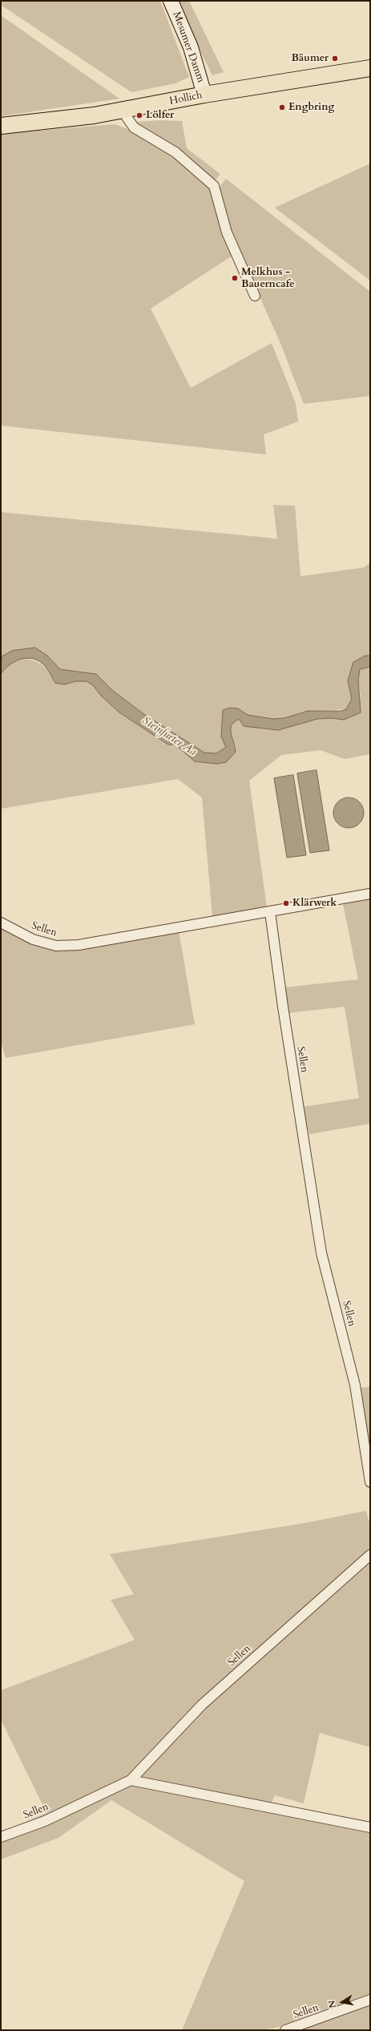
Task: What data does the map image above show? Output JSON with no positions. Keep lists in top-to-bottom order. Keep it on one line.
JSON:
{"streets":{"main road":["Mesumer Damm","Hollich"],"street":["Sellen"]},"crossings":[["Mesumer Damm","Hollich"]],"water":["Steinfurter Aa"],"places":["Bäumer","Engbring","Lölfer","Melkhus - Bauerncafe","Klärwerk"],"north":"left"}
